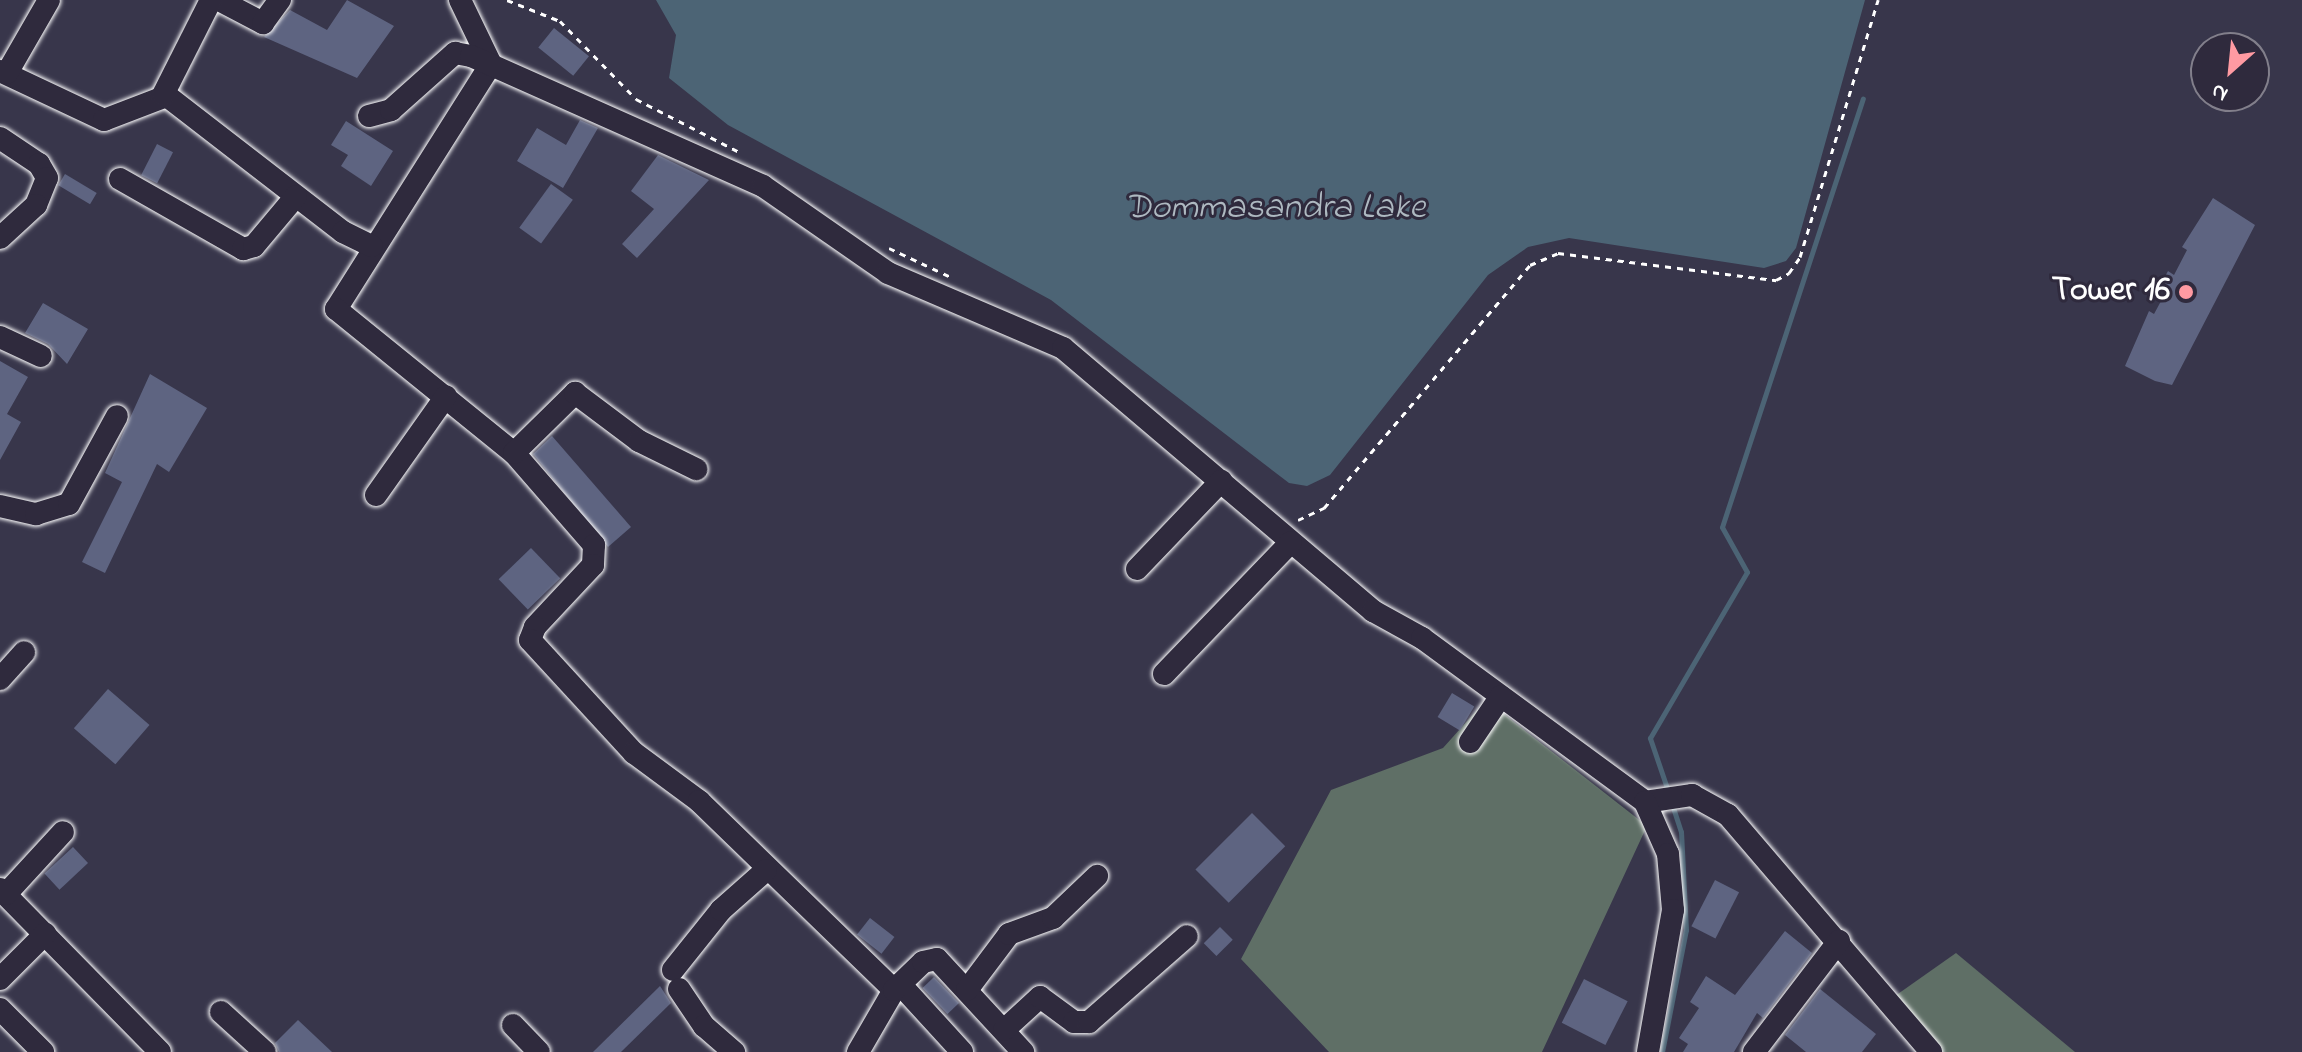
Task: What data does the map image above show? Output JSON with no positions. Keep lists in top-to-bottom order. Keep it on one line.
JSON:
{"water":["Dommasandra Lake"],"places":["Tower 16"],"north":"bottom left"}
